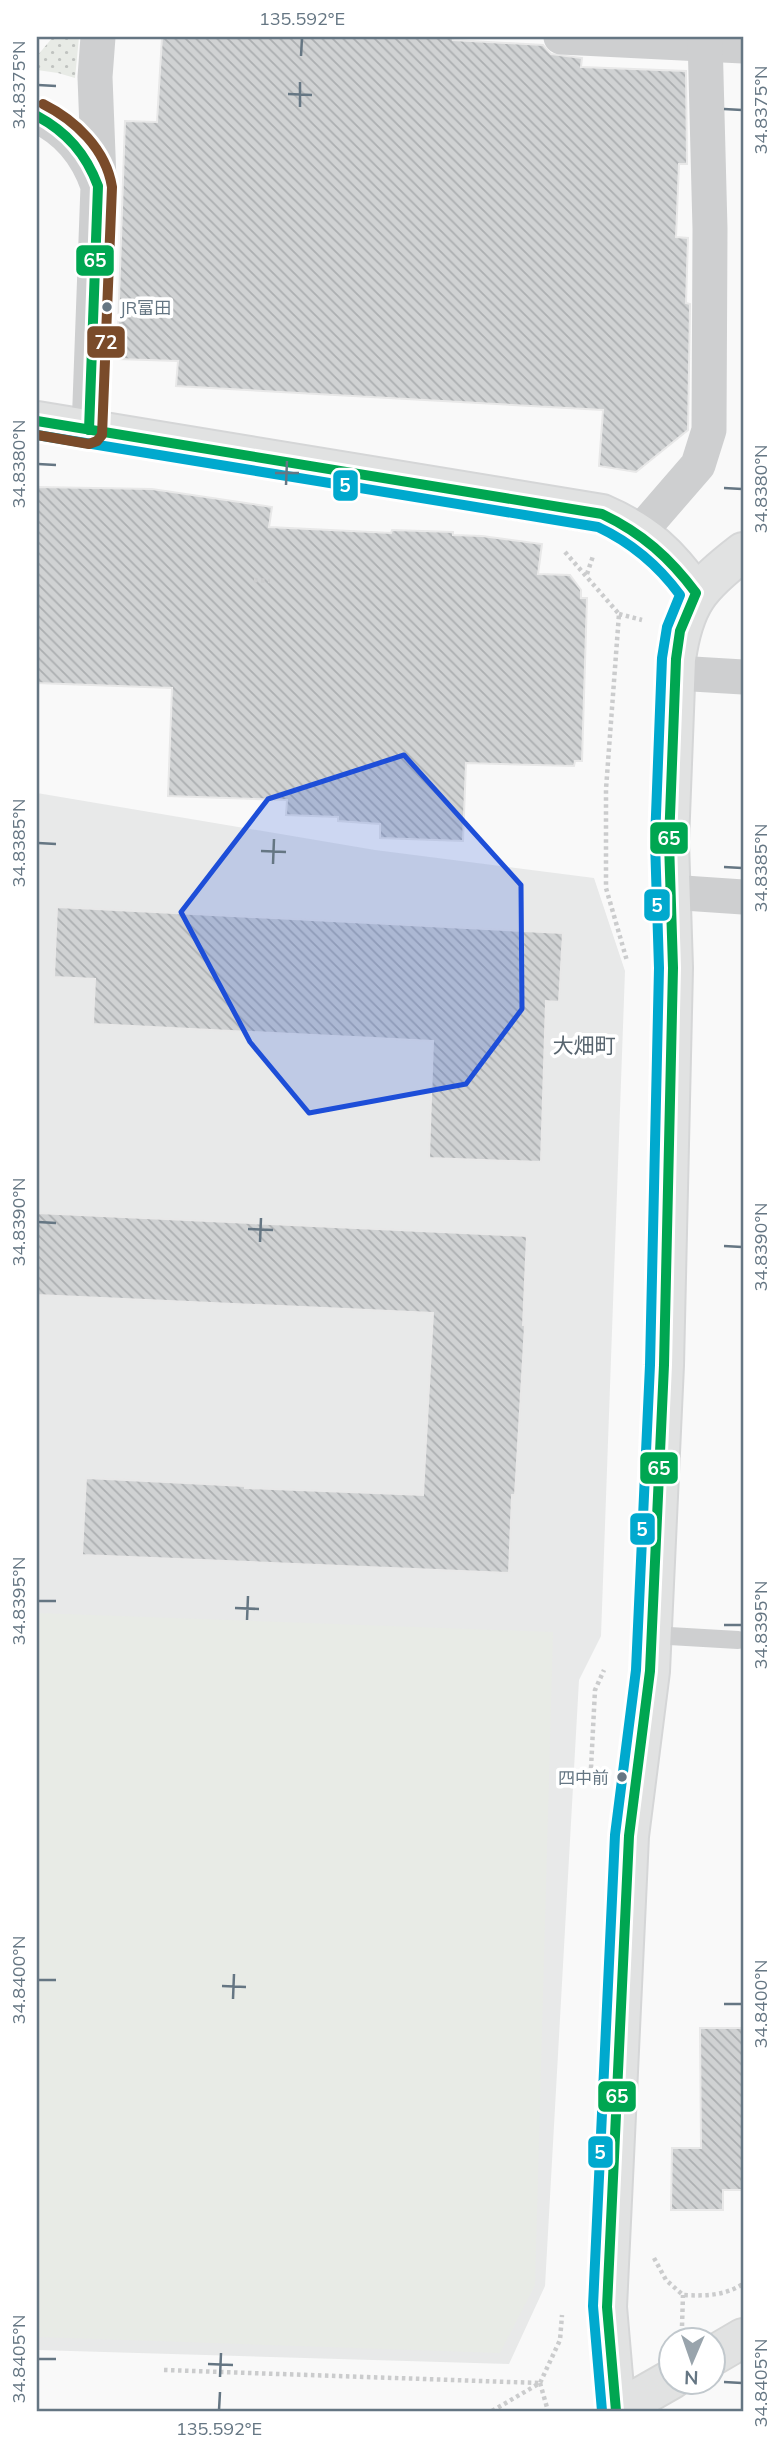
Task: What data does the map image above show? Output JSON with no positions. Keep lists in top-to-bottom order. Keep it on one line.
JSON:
{"districts":["大畑町"],"places":["JR富田","四中前"],"lines":["transit line 72","transit line 65","transit line 5"],"north":"bottom","coordinates":["135.592°E","34.8375°N","34.8380°N","34.8385°N","34.8390°N","34.8395°N","34.8400°N","34.8405°N"]}
